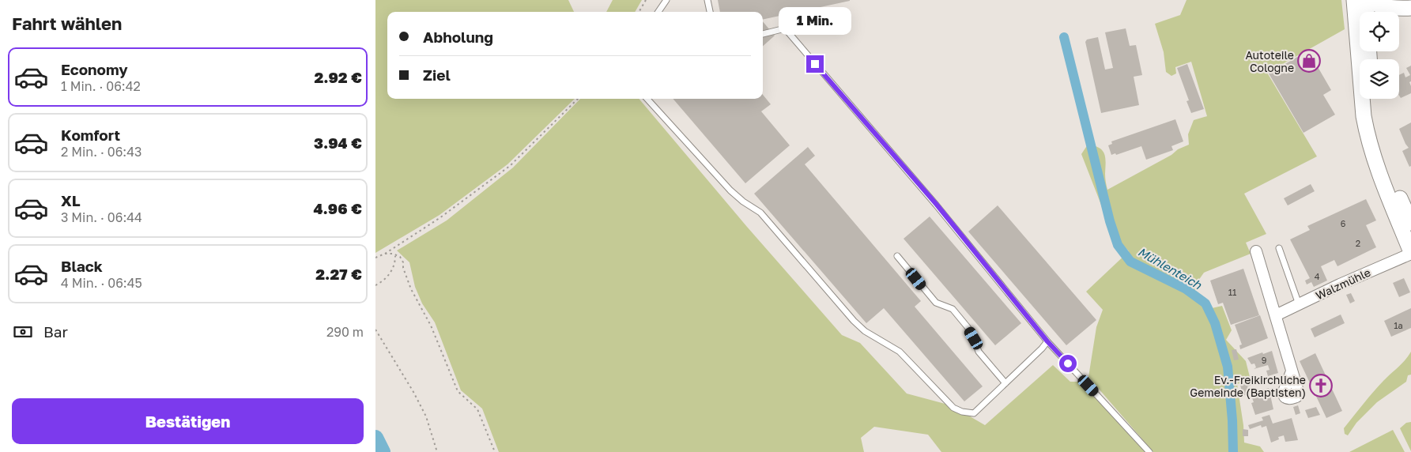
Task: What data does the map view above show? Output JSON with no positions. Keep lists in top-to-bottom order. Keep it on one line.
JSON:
{"streets":{"street":["Walzmühle"]},"water":["Mühlenteich"],"places":{"shop":["Autoteile Cologne"],"church":["Ev.-Freikirchliche Gemeinde (Baptisten)"]},"house_numbers":["6","2","4","11","1a","9"],"page":{"heading":"Fahrt wählen","bubble":"1 Min.","banner":["Abholung","Ziel"],"list":[{"name":"Economy","note":"1 Min. · 06:42","value":"2.92 €"},{"name":"Komfort","note":"2 Min. · 06:43","value":"3.94 €"},{"name":"XL","note":"3 Min. · 06:44","value":"4.96 €"},{"name":"Black","note":"4 Min. · 06:45","value":"2.27 €"}],"pay":["Bar","290 m"],"buttons":"Bestätigen"}}
